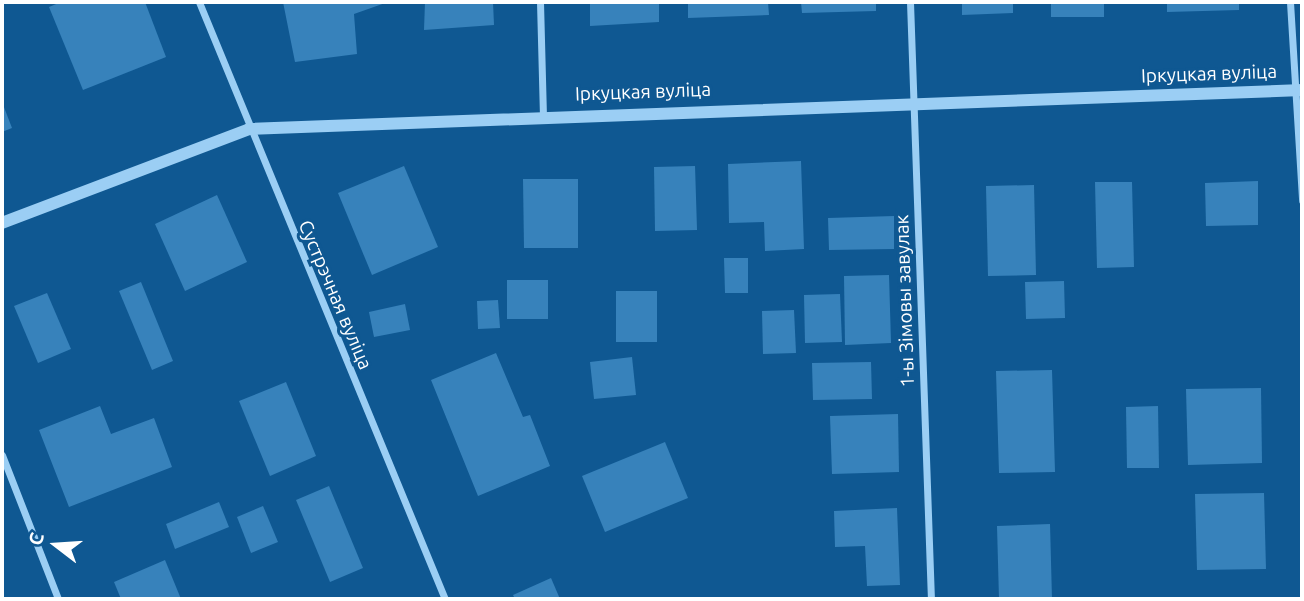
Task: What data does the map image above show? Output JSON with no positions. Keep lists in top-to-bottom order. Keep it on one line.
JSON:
{"streets":{"street":["Іркуцкая вуліца","Сустрэчная вуліца","1-ы Зімовы завулак"]},"crossings":[["Іркуцкая вуліца","Сустрэчная вуліца"],["Іркуцкая вуліца","1-ы Зімовы завулак"]],"north":"left"}
